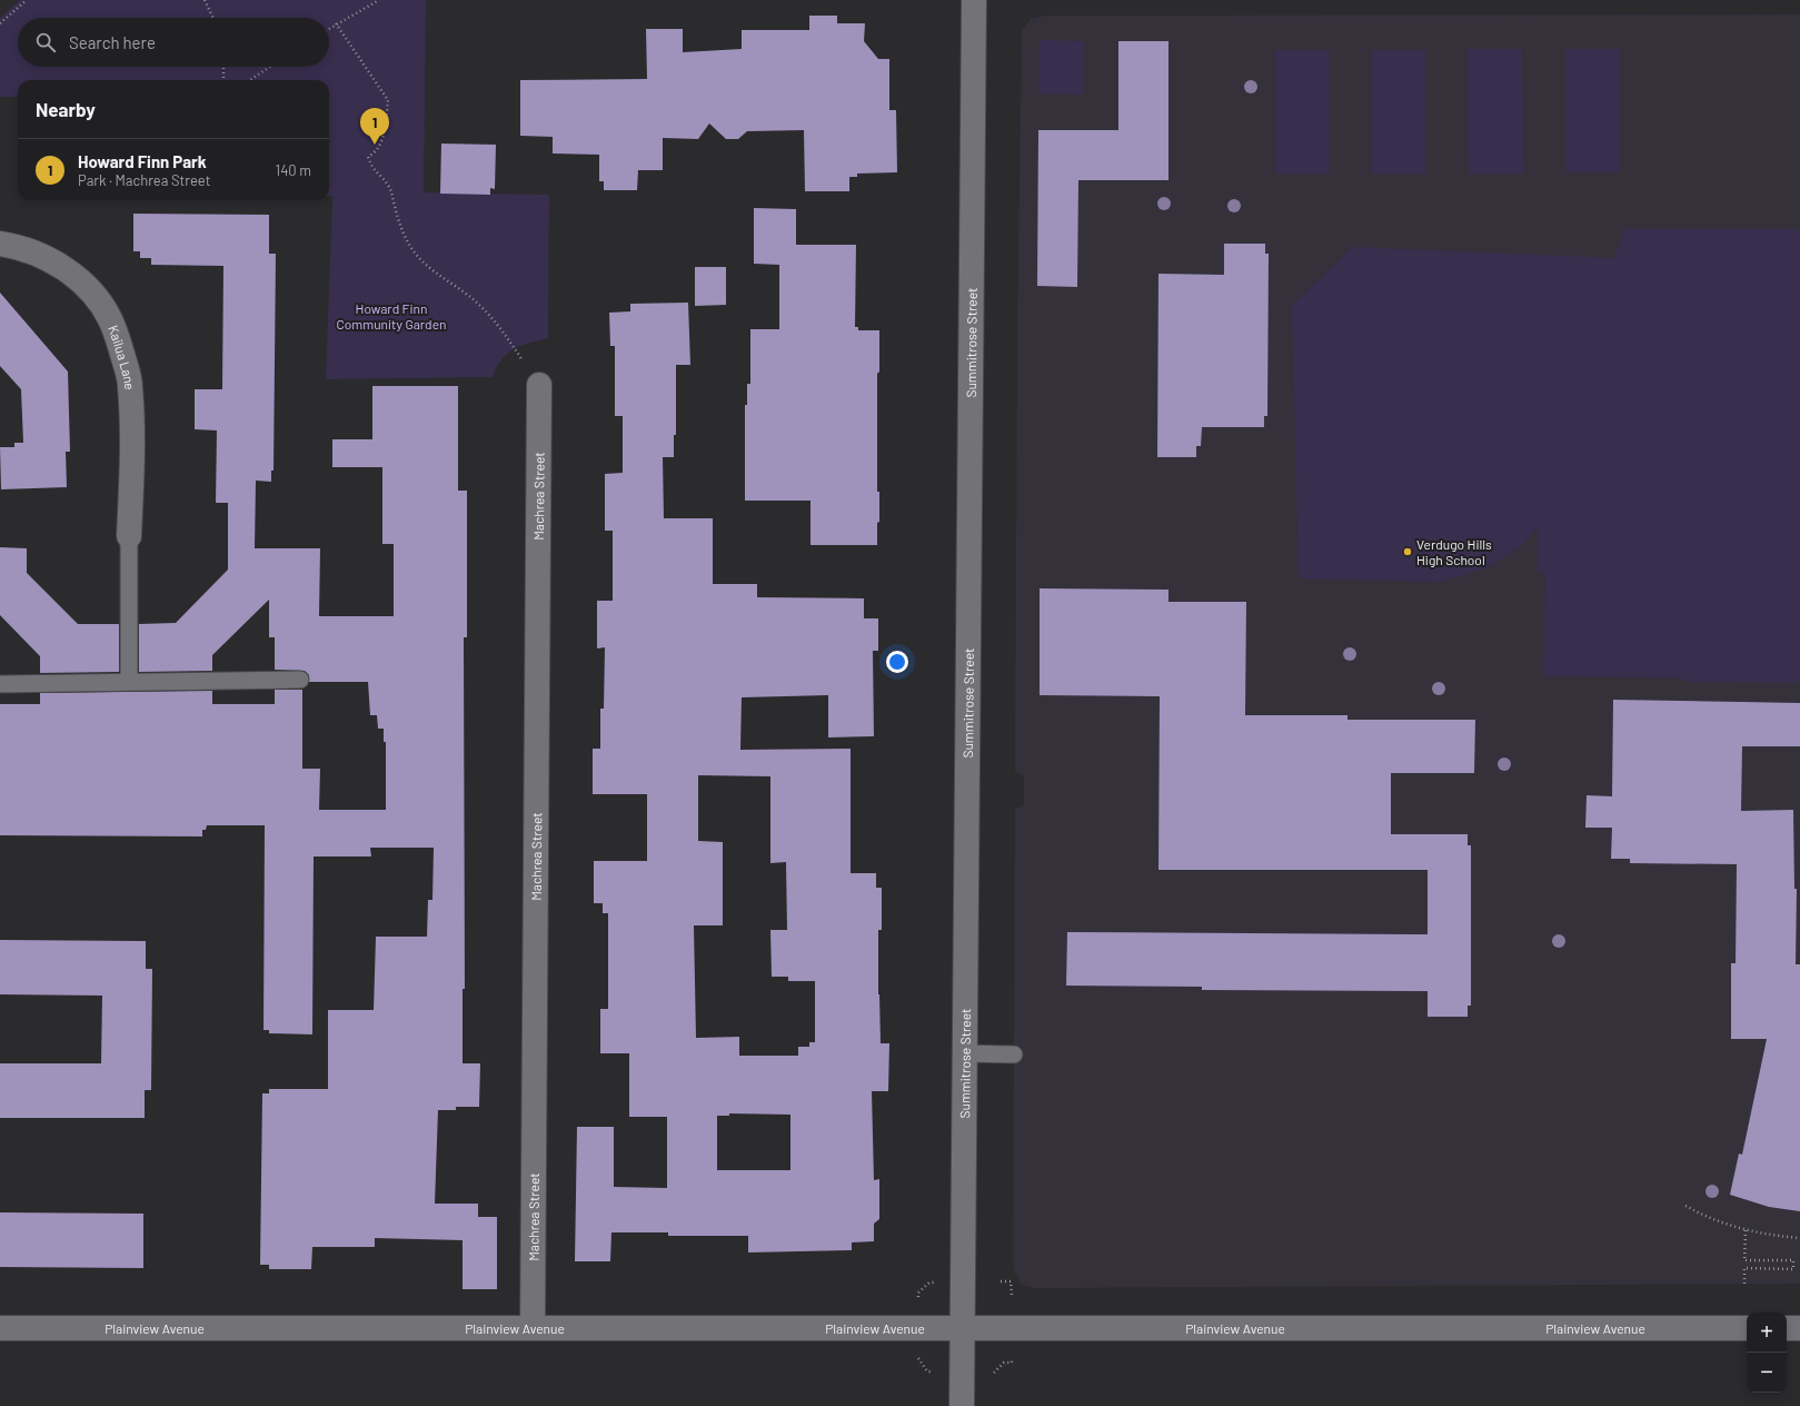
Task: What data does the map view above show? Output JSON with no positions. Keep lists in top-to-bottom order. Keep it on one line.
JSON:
{"streets":{"street":["Summitrose Street","Kailua Lane","Machrea Street","Plainview Avenue"]},"crossings":[["Summitrose Street","Plainview Avenue"],["Machrea Street","Plainview Avenue"]],"parks":["Howard Finn Community Garden"],"places":["Verdugo Hills High School"],"page":{"search":"Search here","heading":"Nearby","pins":"1","list":[{"mark":"1","name":"Howard Finn Park","note":"Park · Machrea Street","value":"140 m"}],"map_buttons":["+","−"]}}
